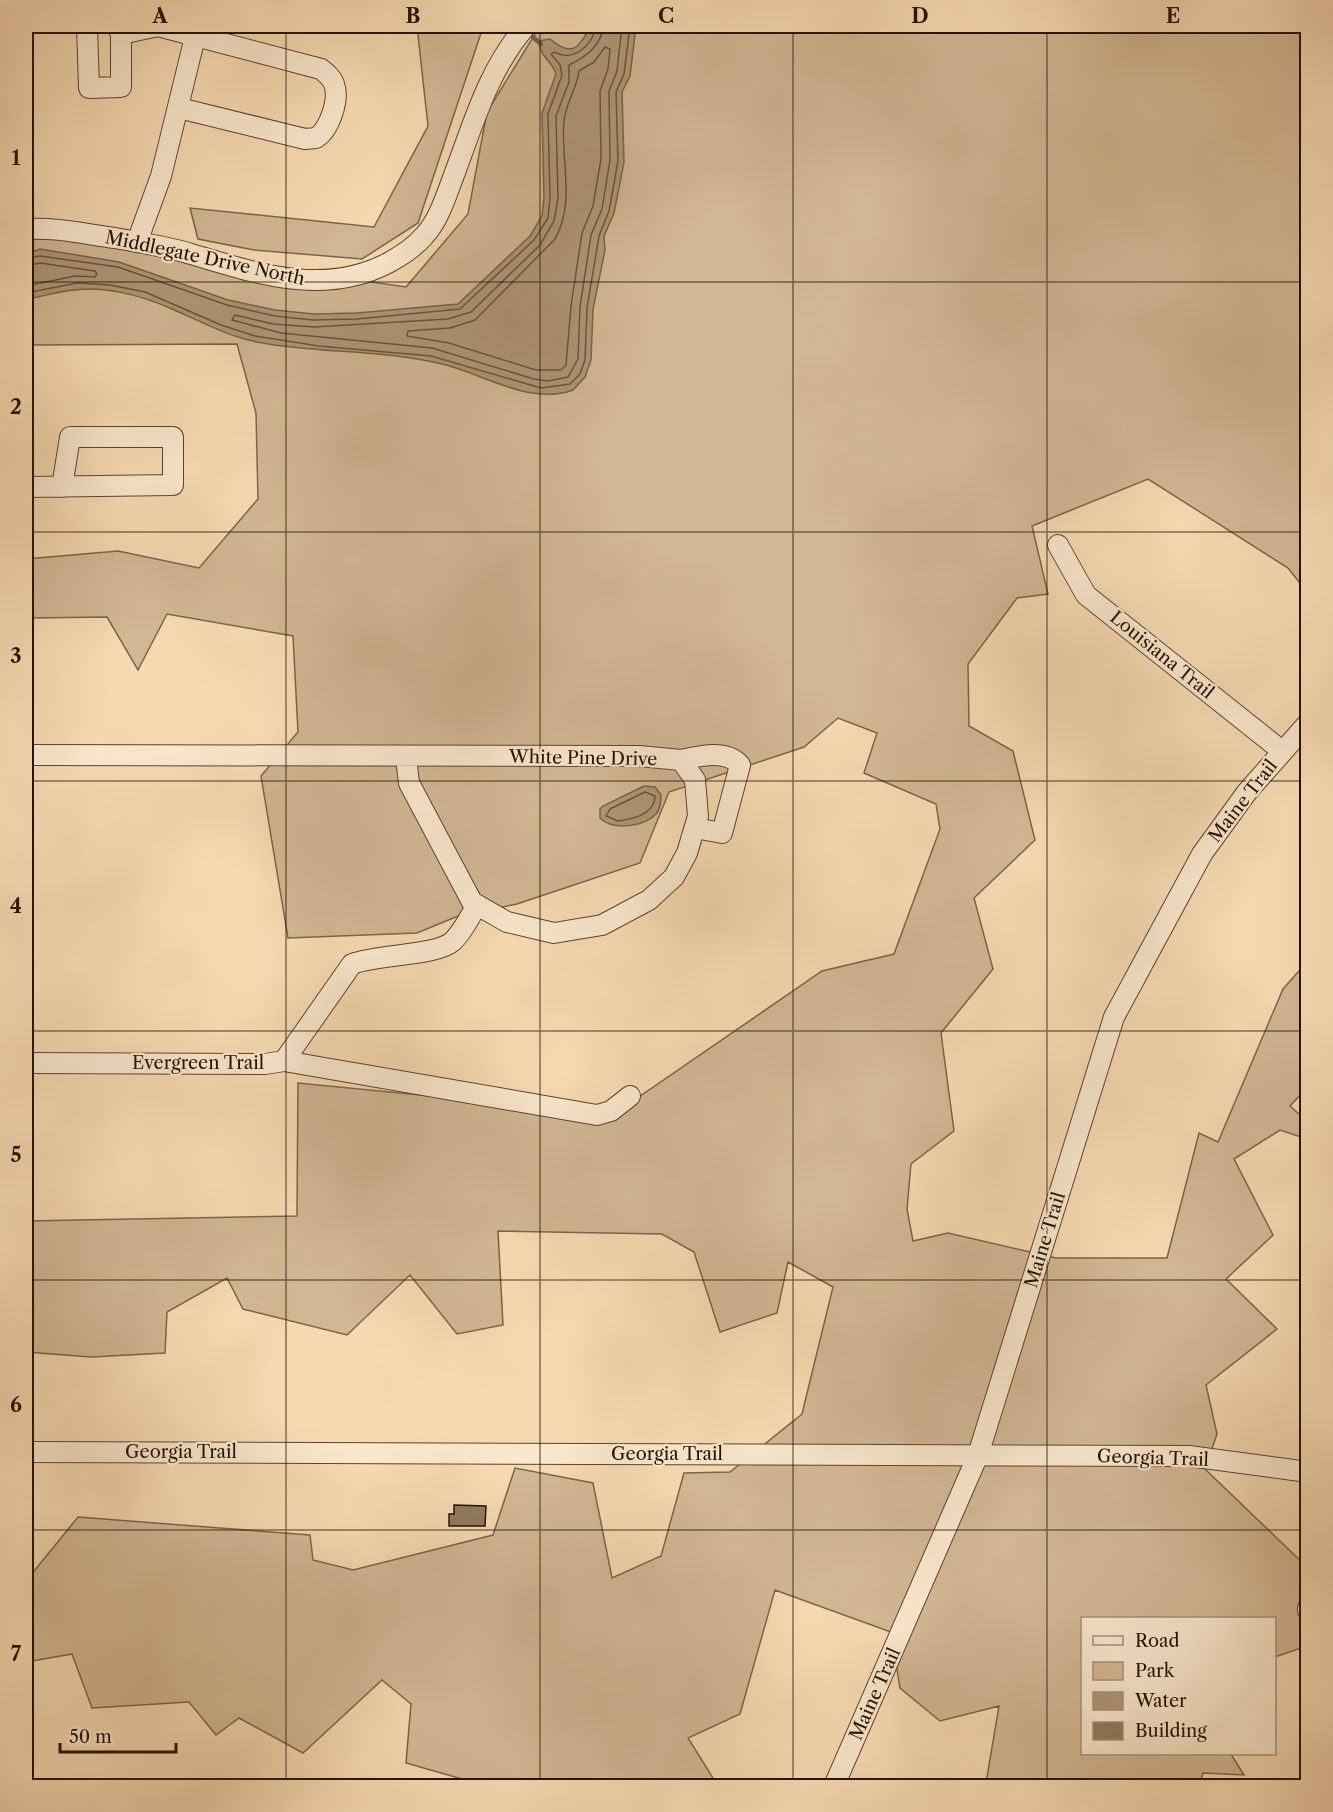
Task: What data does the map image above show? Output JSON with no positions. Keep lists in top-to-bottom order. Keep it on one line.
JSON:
{"streets":{"street":["Middlegate Drive North","Louisiana Trail","White Pine Drive","Maine Trail","Evergreen Trail","Georgia Trail"]},"crossings":[["Louisiana Trail","Maine Trail"],["White Pine Drive","Evergreen Trail"],["Maine Trail","Georgia Trail"]],"legend":["Road","Park","Water","Building"],"scale_bar":"50 m","grid":{"columns":["A","B","C","D","E"],"rows":["1","2","3","4","5","6","7"]}}
